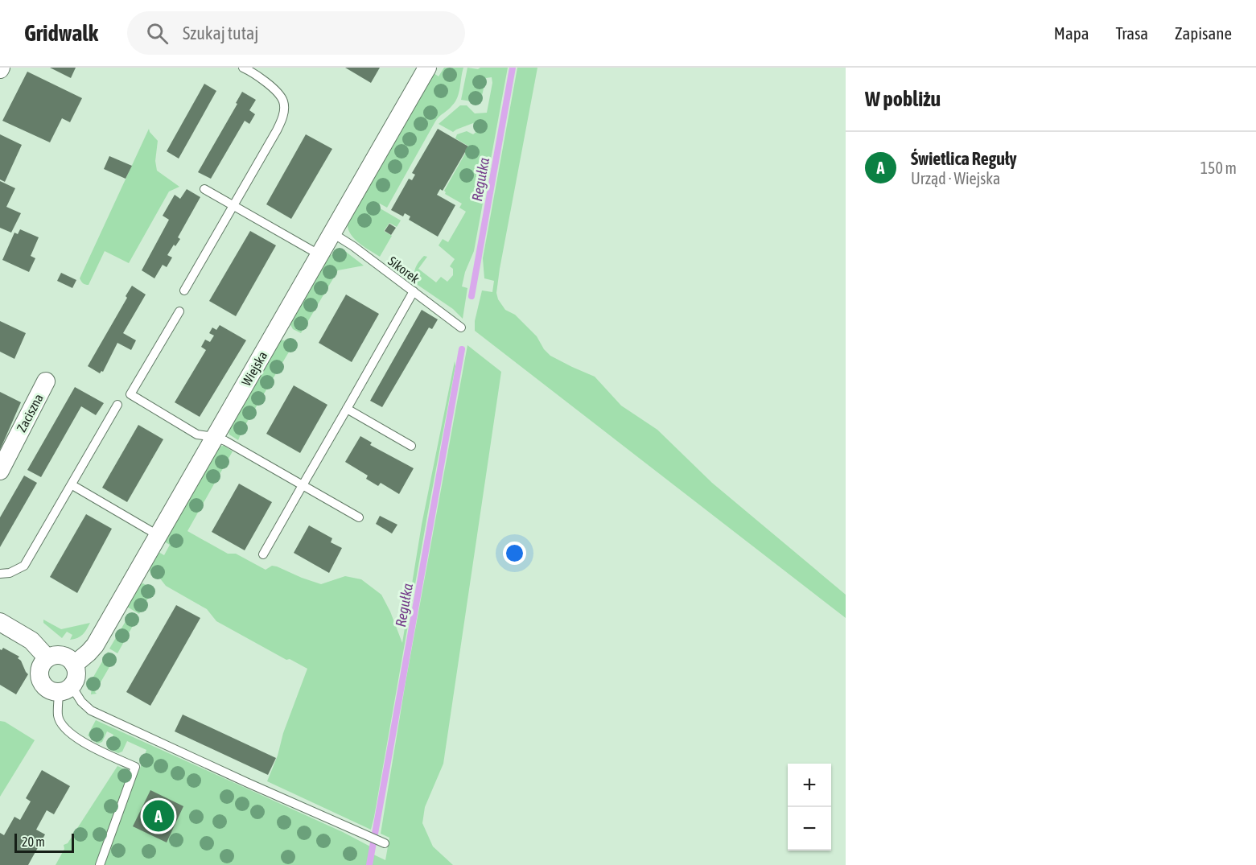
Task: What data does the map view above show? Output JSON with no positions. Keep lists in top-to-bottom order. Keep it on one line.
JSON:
{"streets":{"street":["Wiejska","Zaciszna"],"lane":["Sikorek"]},"crossings":[["Sikorek","Wiejska"]],"water":["Regułka"],"scale_bar":"20 m","page":{"header":"Gridwalk","search":"Szukaj tutaj","nav":["Mapa","Trasa","Zapisane"],"heading":"W pobliżu","list":[{"mark":"A","name":"Świetlica Reguły","note":"Urząd · Wiejska","value":"150 m"}],"map_buttons":["+","−"],"pins":"A","scale":"20 m"}}
